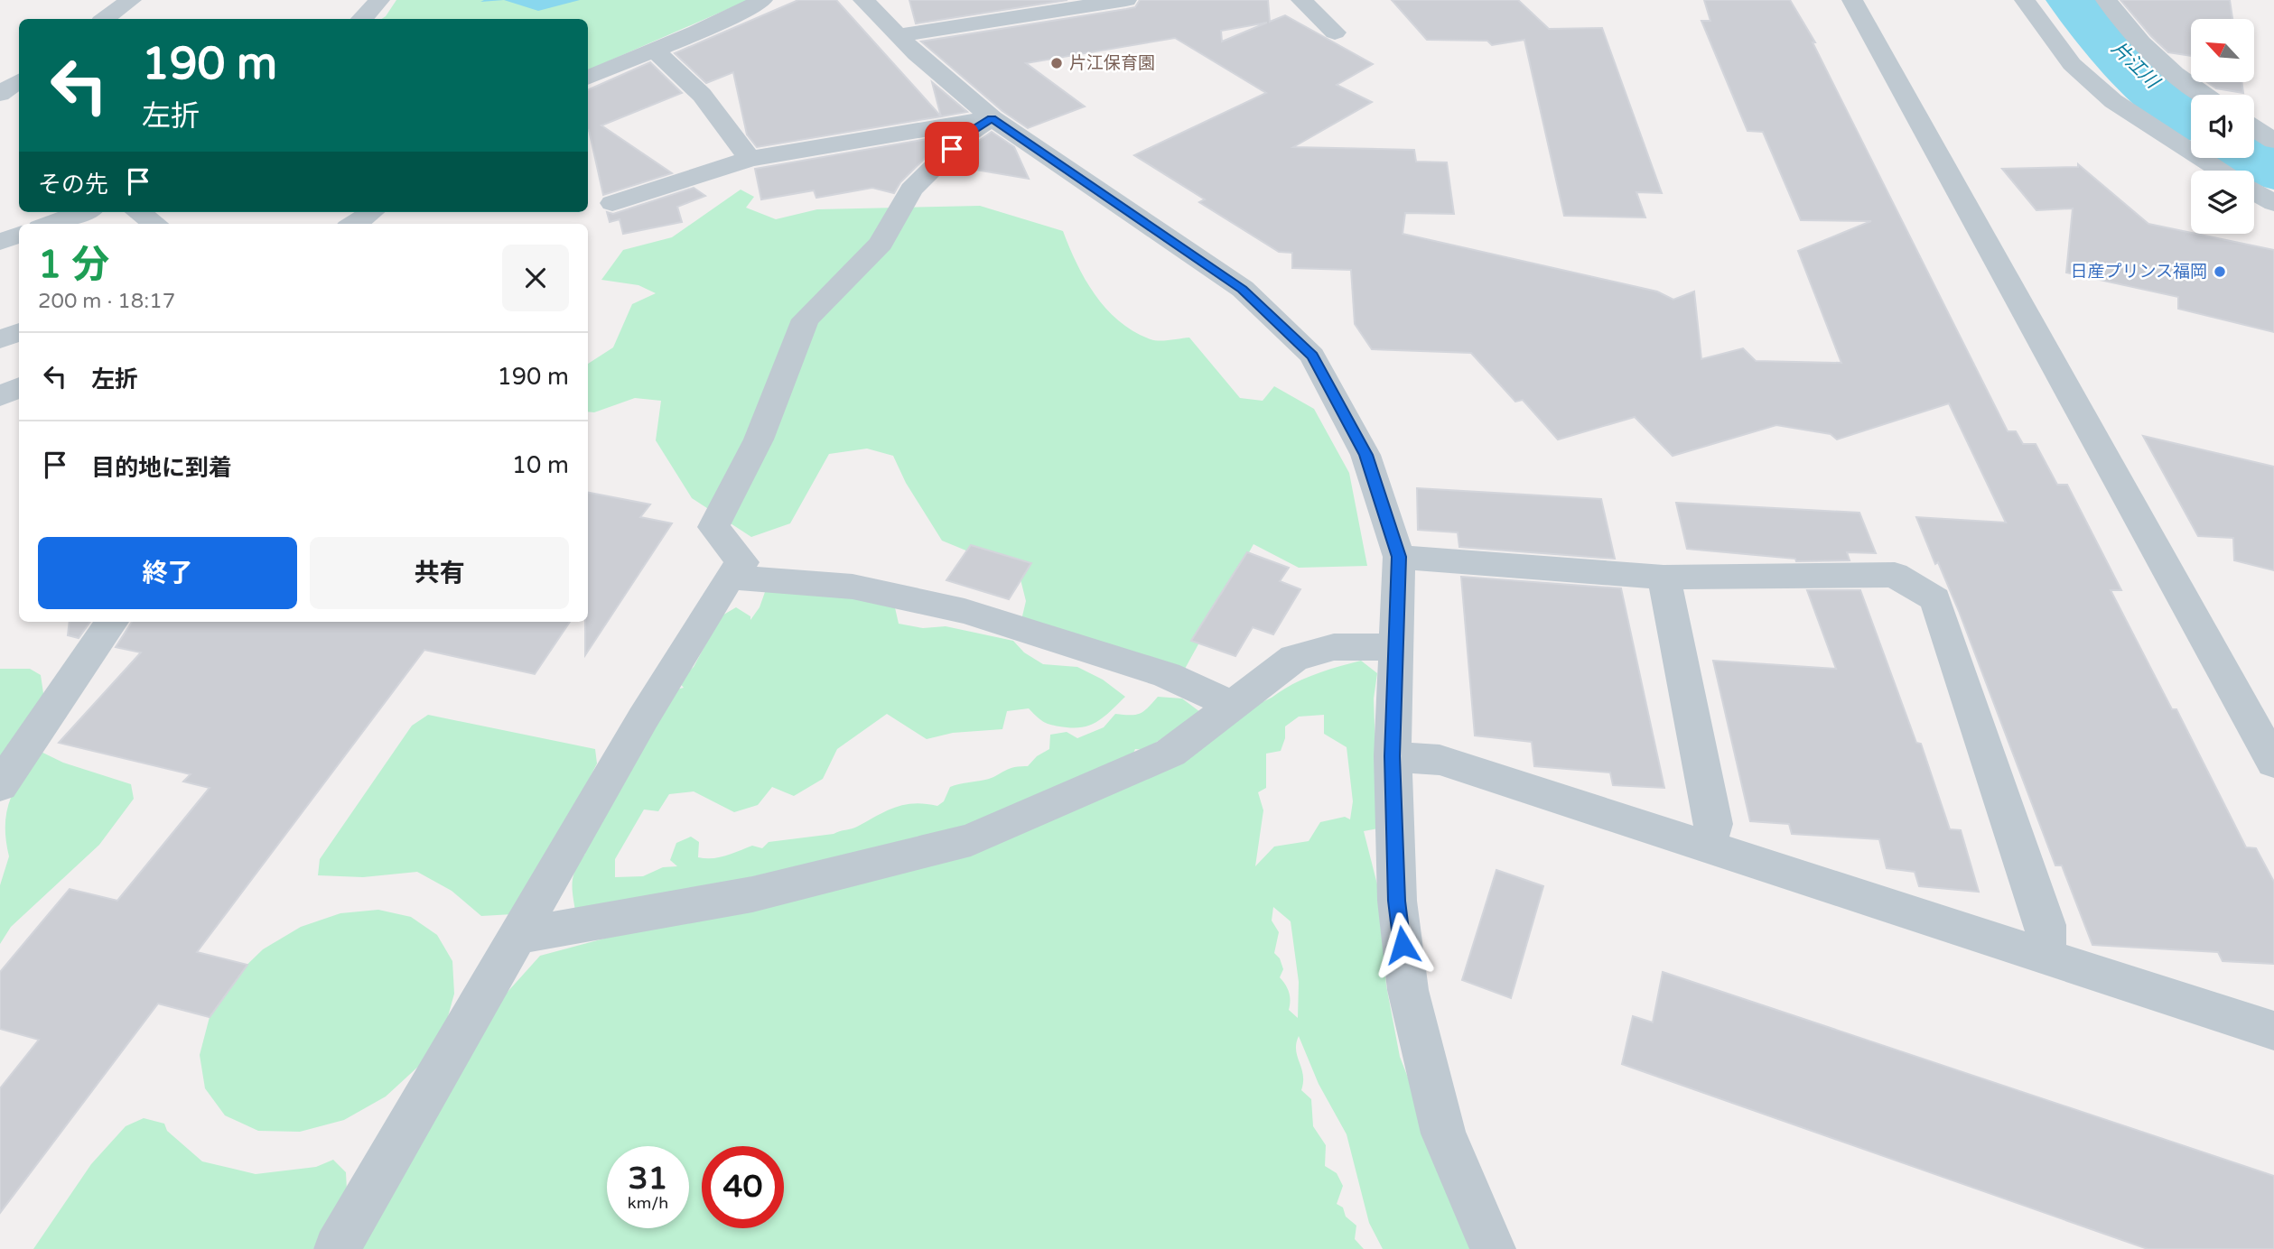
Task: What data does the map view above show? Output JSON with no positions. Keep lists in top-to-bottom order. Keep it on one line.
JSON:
{"water":["片江川"],"places":["片江保育園","日産プリンス福岡"],"north":"top left","page":{"turn":["190 m","左折"],"then":"その先","heading":["1 分","200 m · 18:17"],"list":[{"name":"左折","value":"190 m"},{"name":"目的地に到着","value":"10 m"}],"buttons":["終了","共有"],"speed":"31 km/h","limit":"40"}}
